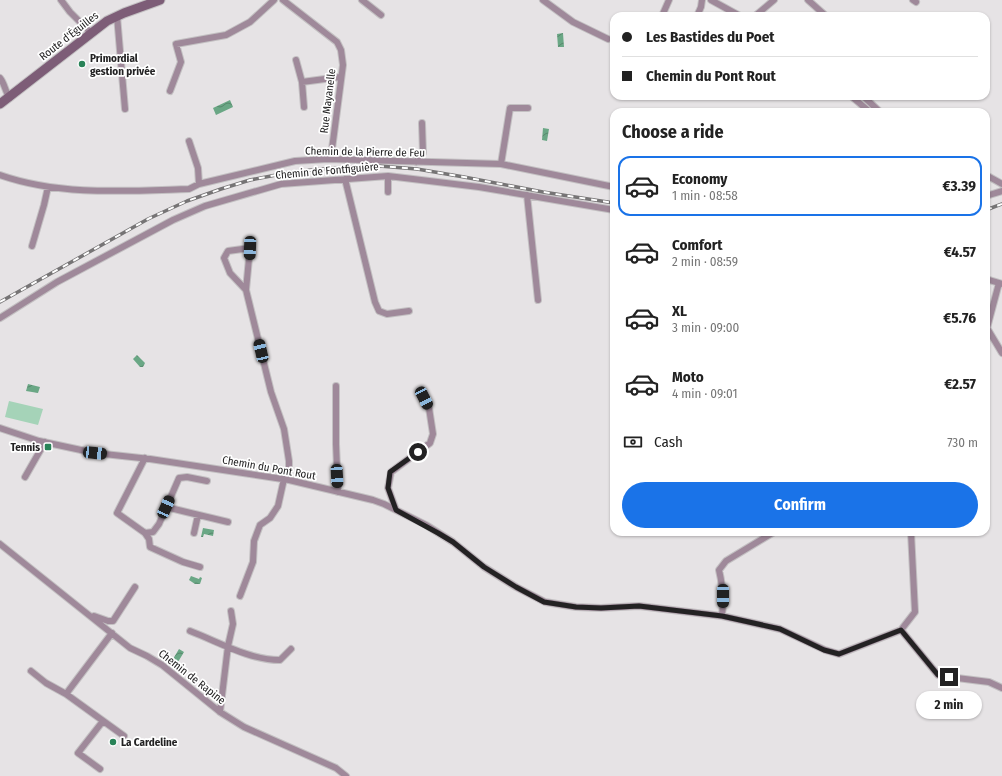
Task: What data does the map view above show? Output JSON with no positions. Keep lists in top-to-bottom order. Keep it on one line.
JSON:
{"streets":{"street":["Route d'Éguilles","Rue Mayanelle","Chemin de la Pierre de Feu","Chemin de Fontfiguière","Chemin du Pont Rout","Chemin de Rapine"]},"crossings":[["Rue Mayanelle","Chemin de la Pierre de Feu"]],"places":{"other":["Primordial gestion privée","La Cardeline"],"transit":["Tennis"]},"page":{"banner":["Les Bastides du Poet","Chemin du Pont Rout"],"heading":"Choose a ride","list":[{"name":"Economy","note":"1 min · 08:58","value":"€3.39"},{"name":"Comfort","note":"2 min · 08:59","value":"€4.57"},{"name":"XL","note":"3 min · 09:00","value":"€5.76"},{"name":"Moto","note":"4 min · 09:01","value":"€2.57"}],"pay":["Cash","730 m"],"buttons":"Confirm","bubble":"2 min"}}
